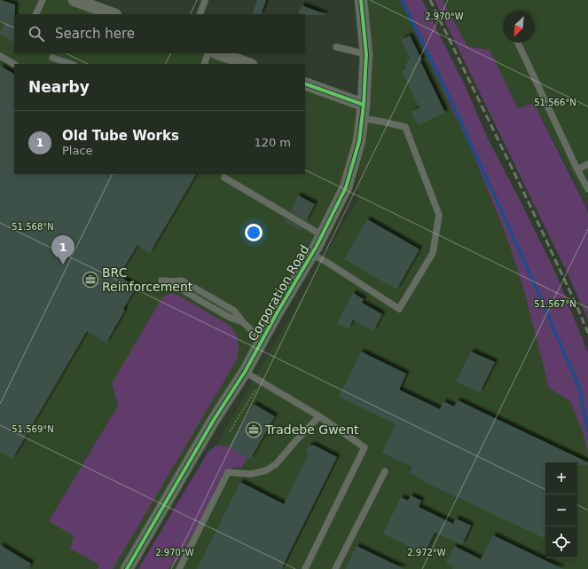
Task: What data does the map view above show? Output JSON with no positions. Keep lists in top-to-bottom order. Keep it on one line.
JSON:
{"streets":{"street":["Corporation Road"]},"places":{"office":["BRC Reinforcement","Tradebe Gwent"]},"north":"bottom left","page":{"search":"Search here","heading":"Nearby","list":[{"mark":"1","name":"Old Tube Works","note":"Place","value":"120 m"}],"pins":"1","map_buttons":["+","−"]},"coordinates":["2.970°W","51.566°N","51.568°N","51.567°N","51.569°N","2.972°W"]}
